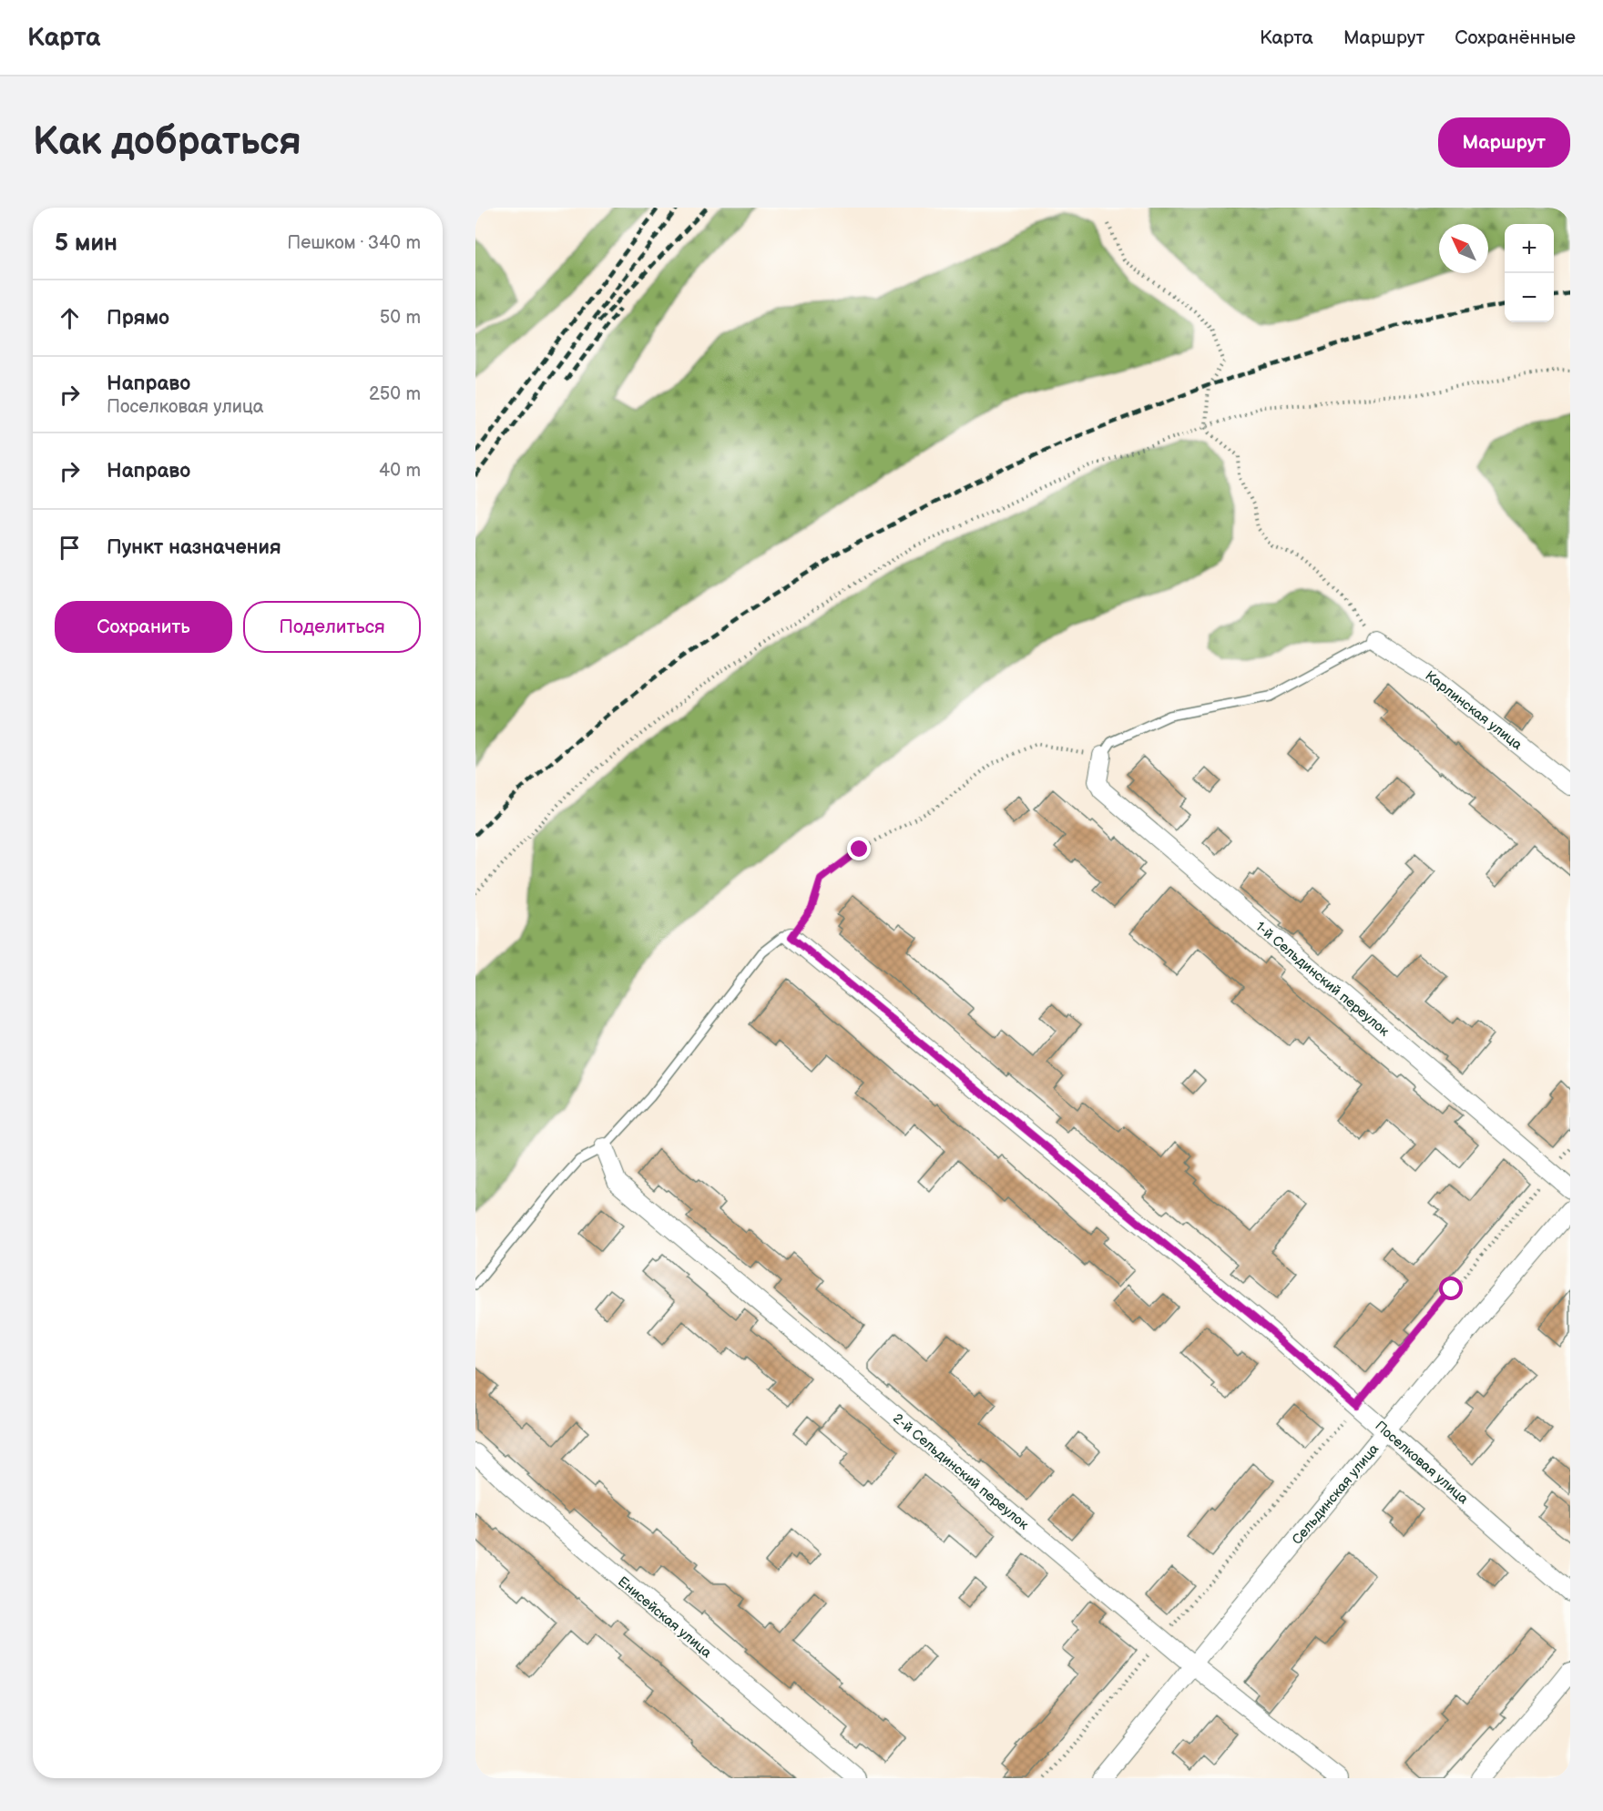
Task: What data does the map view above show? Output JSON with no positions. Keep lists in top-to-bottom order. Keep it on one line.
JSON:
{"streets":{"street":["Карлинская улица","1-й Сельдинский переулок","Поселковая улица","2-й Сельдинский переулок","Сельдинская улица","Енисейская улица"]},"crossings":[["Поселковая улица","Сельдинская улица"],["2-й Сельдинский переулок","Сельдинская улица"]],"north":"top left","page":{"header":"Карта","nav":["Карта","Маршрут","Сохранённые"],"buttons":["Маршрут",["Сохранить","Поделиться"]],"title":"Как добраться","heading":["5 мин","Пешком · 340 m"],"map_buttons":["+","−"],"list":[["Прямо","50 m"],["Направо","Поселковая улица","250 m"],["Направо","40 m"],"Пункт назначения"]}}
